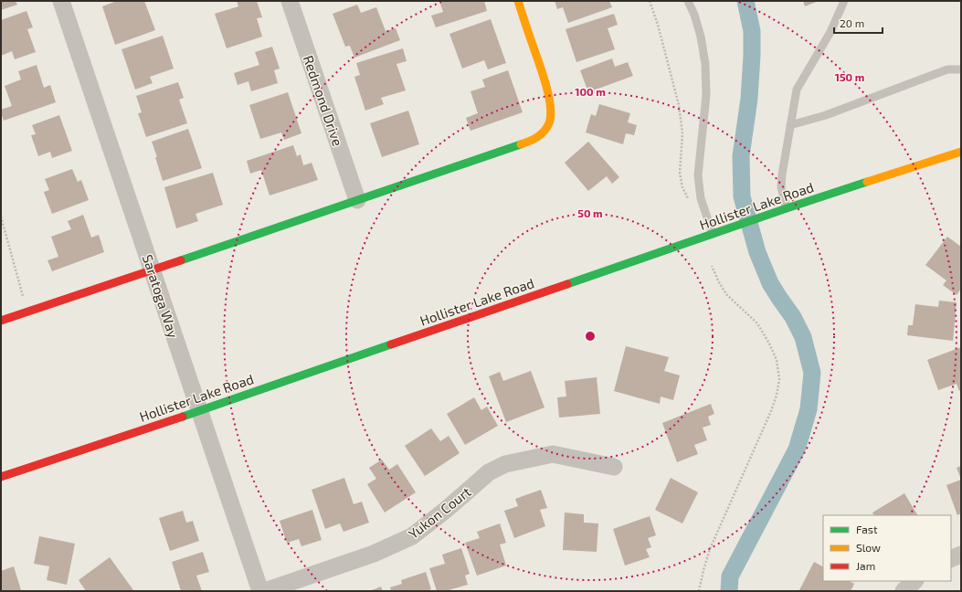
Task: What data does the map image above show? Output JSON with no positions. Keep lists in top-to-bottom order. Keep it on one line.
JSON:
{"streets":{"street":["Redmond Drive","Hollister Lake Road","Saratoga Way","Yukon Court"]},"crossings":[["Hollister Lake Road","Saratoga Way"]],"legend":["Fast","Slow","Jam"],"scale_bar":"20 m","rings":["150 m","100 m","50 m"]}
